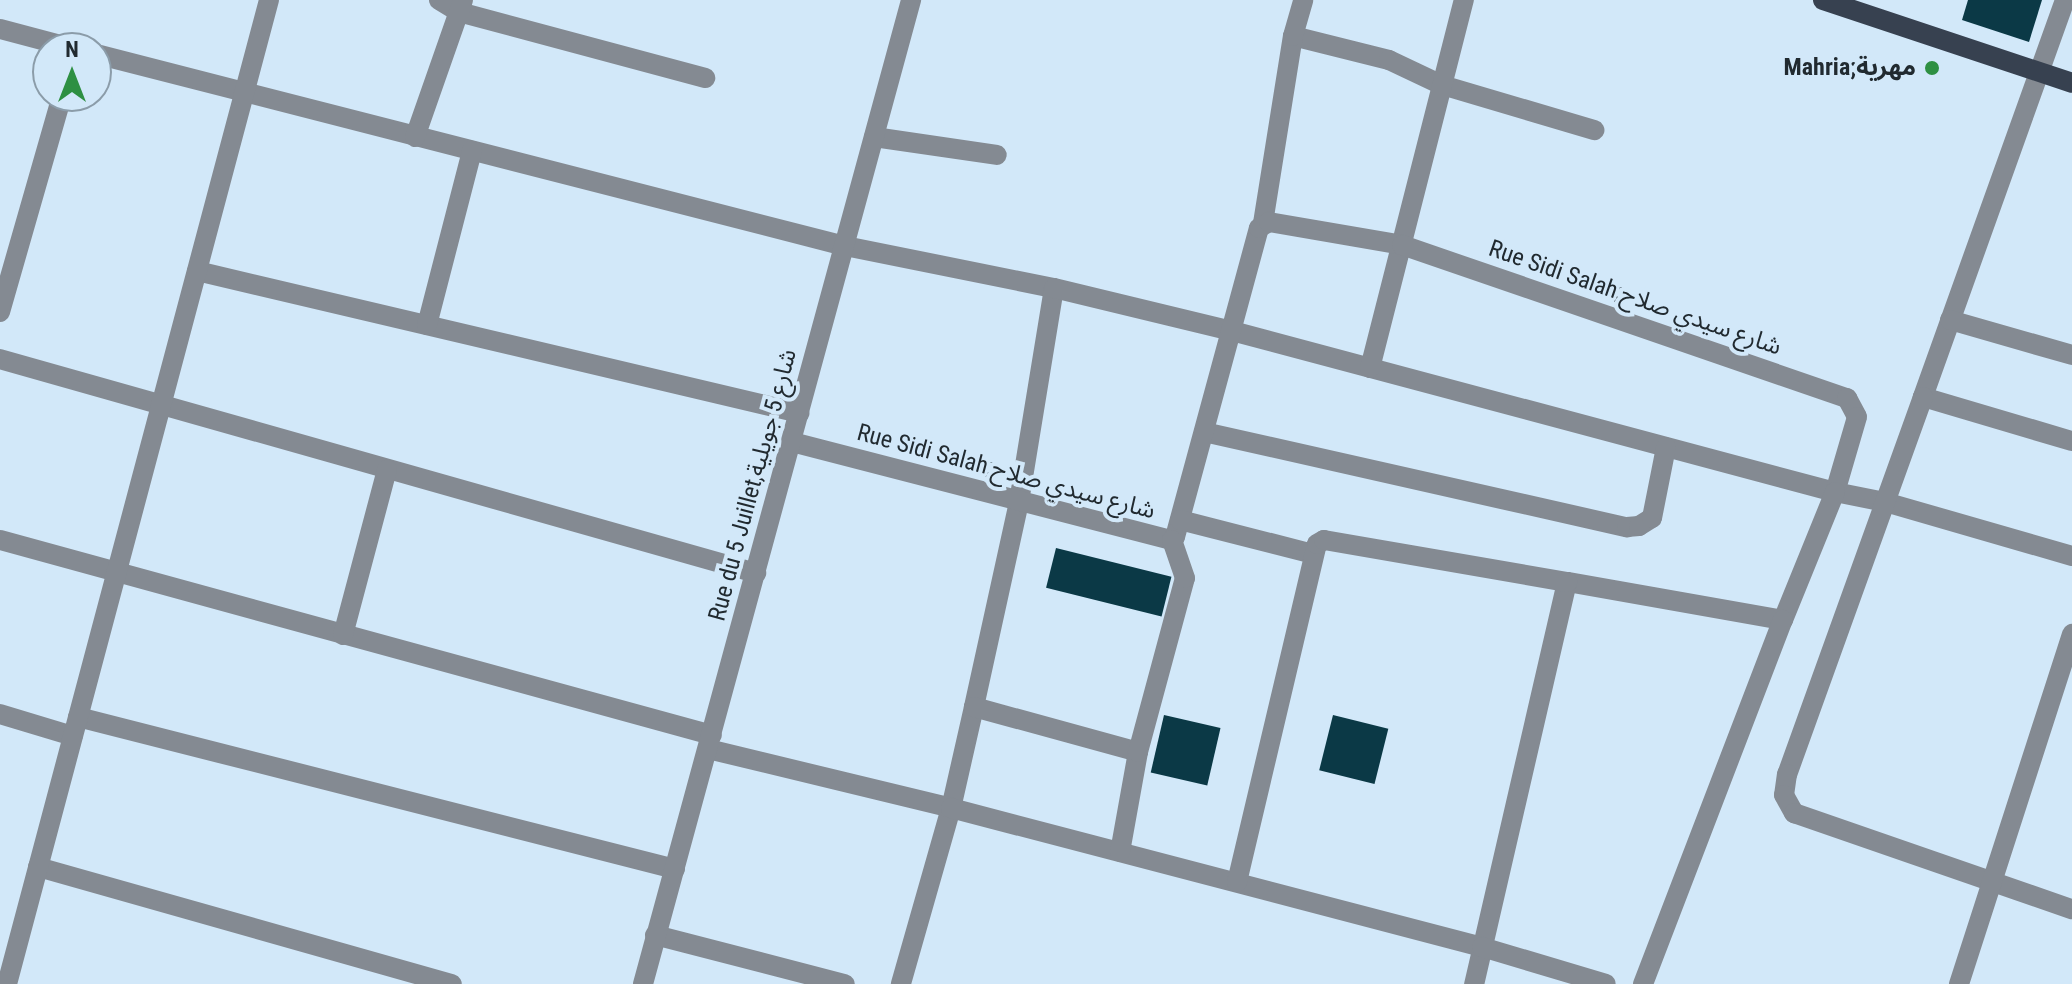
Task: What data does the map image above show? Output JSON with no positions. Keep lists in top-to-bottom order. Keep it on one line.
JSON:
{"streets":{"street":["Rue Sidi Salah;شارع سيدي صلاح","Rue du 5 Juillet,شارع 5 جويلية"]},"crossings":[["Rue Sidi Salah;شارع سيدي صلاح","Rue du 5 Juillet,شارع 5 جويلية"]],"places":["Mahria;مهرية"],"north":"top"}
